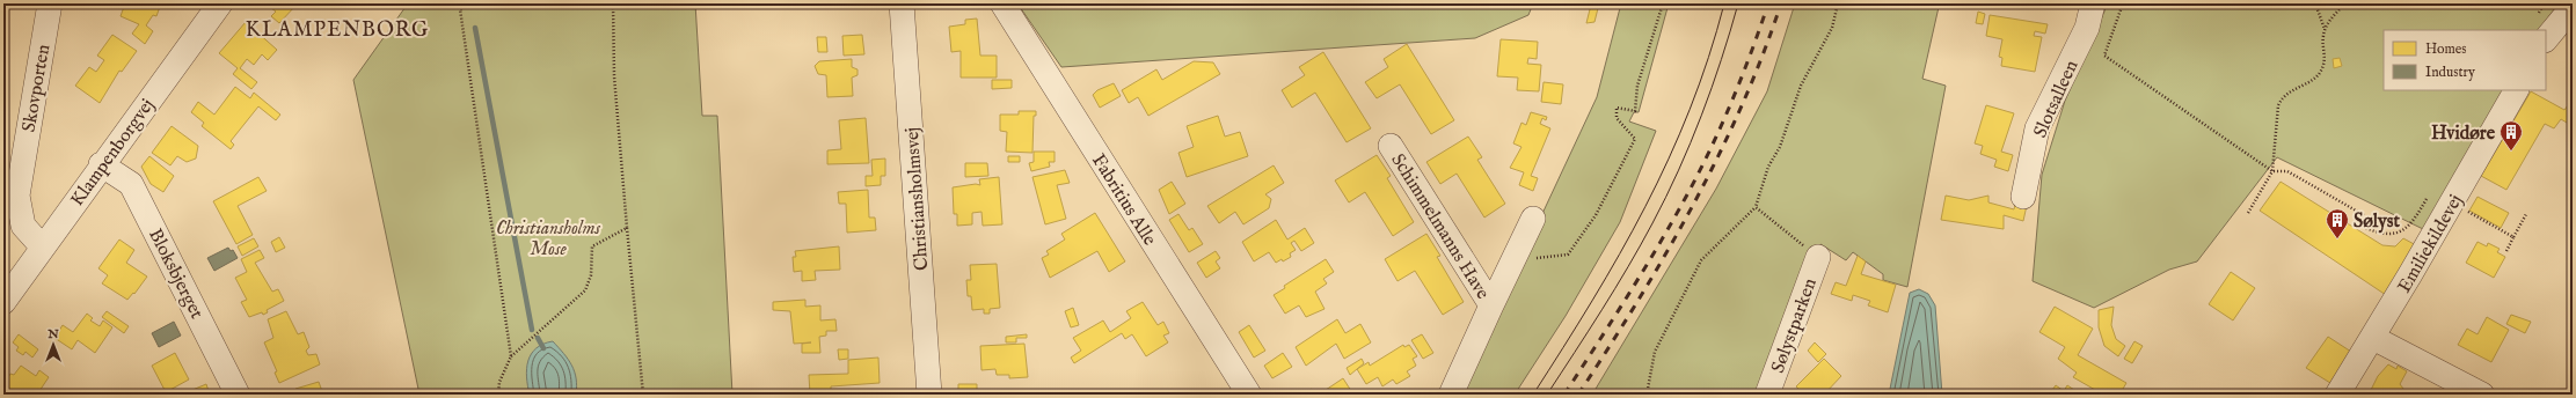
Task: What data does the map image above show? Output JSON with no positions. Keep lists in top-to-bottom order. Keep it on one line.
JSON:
{"streets":{"street":["Skovporten","Slotsalleen","Klampenborgvej","Christiansholmsvej","Fabritius Alle","Schimmelmanns Have","Emiliekildevej","Bloksbjerget","Sølystparken"]},"crossings":[["Skovporten","Klampenborgvej"],["Klampenborgvej","Bloksbjerget"]],"districts":["KLAMPENBORG"],"parks":["Christiansholms Mose"],"places":{"building":["Hvidøre","Sølyst"]},"legend":["Homes","Industry"],"north":"top"}
